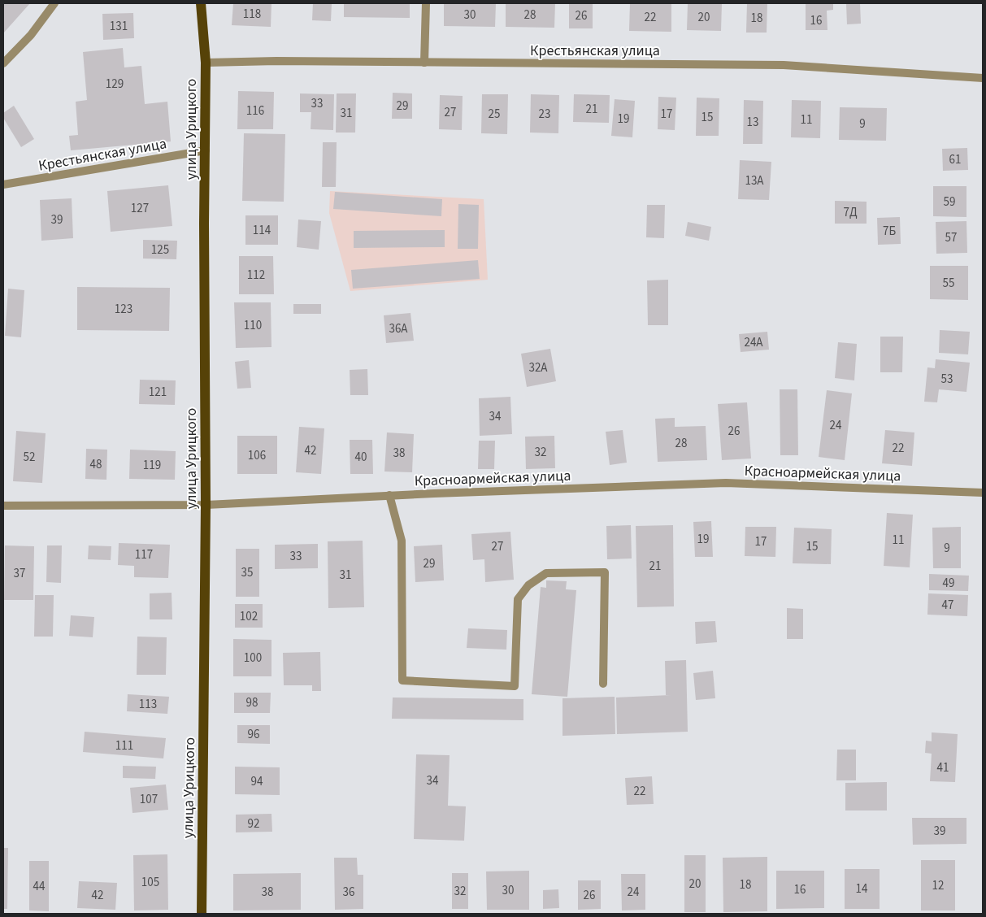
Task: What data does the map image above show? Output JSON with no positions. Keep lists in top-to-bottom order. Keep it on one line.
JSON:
{"streets":{"main road":["улица Урицкого"],"street":["Крестьянская улица","Красноармейская улица"]},"crossings":[["Крестьянская улица","улица Урицкого"],["улица Урицкого","Красноармейская улица"]],"house_numbers":["118","30","28","26","22","20","18","16","131","129","33","29","21","116","27","31","25","23","17","15","19","11","13","9","61","13А","59","127","7Д","39","114","7Б","57","125","112","55","123","110","36А","24А","32А","53","121","34","24","26","28","22","42","32","38","106","52","40","48","119","19","11","17","27","15","9","117","33","29","21","35","37","31","49","47","102","100","98","113","96","111","41","34","94","22","107","92","39","105","20","18","12","44","14","16","30","32","38","36","24","42","26"]}
